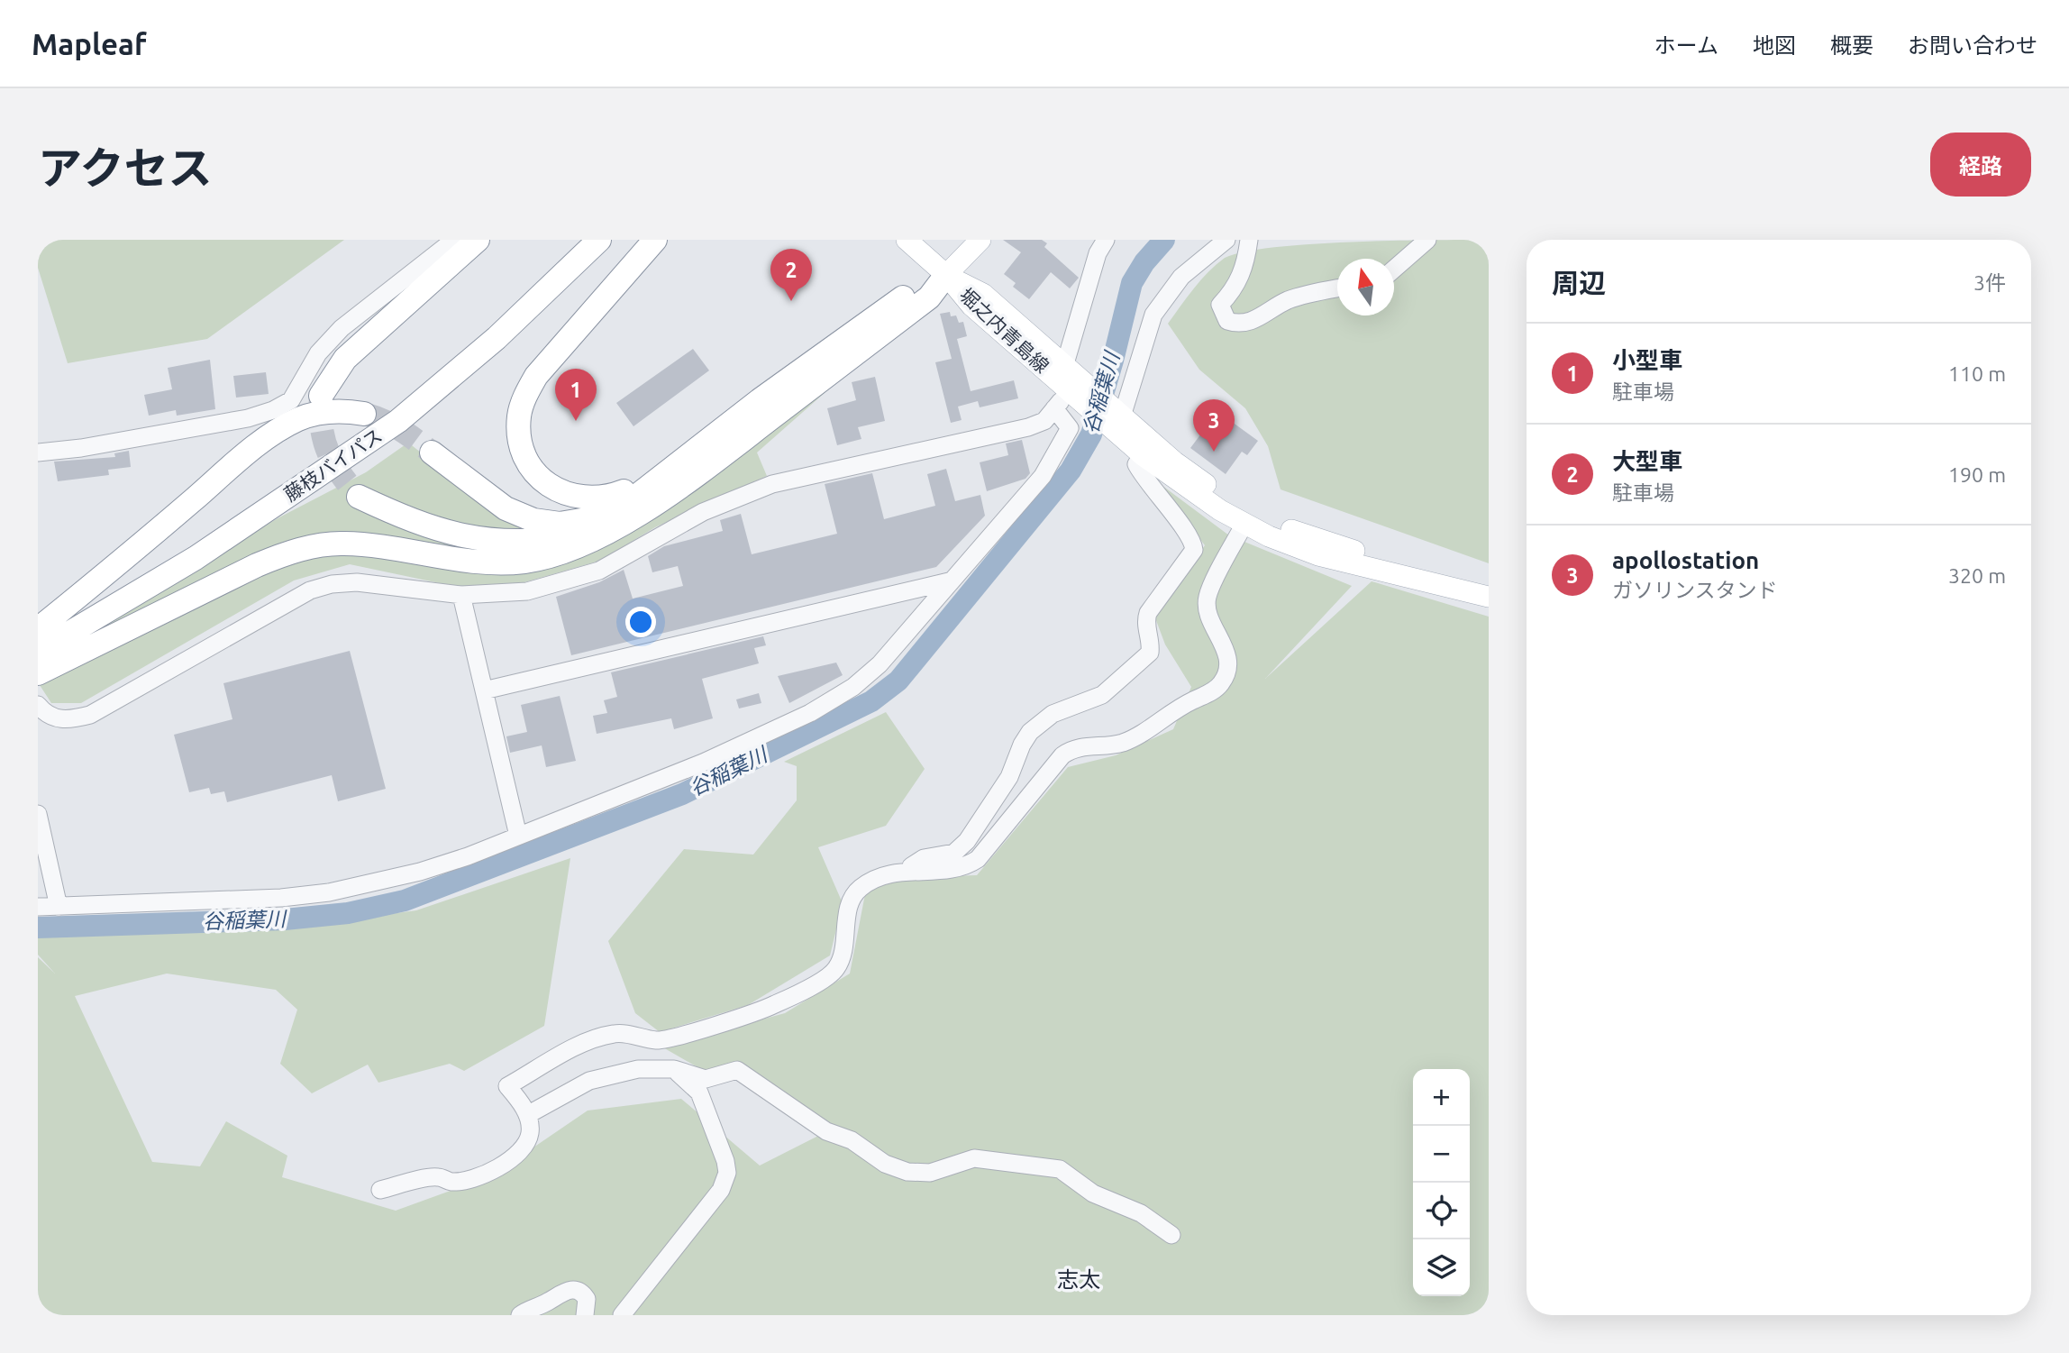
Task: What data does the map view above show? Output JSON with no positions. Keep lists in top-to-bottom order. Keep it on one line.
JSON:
{"streets":{"highway":["藤枝バイパス"],"main road":["堀之内青島線"]},"districts":["志太"],"water":["谷稲葉川"],"north":"top","page":{"header":"Mapleaf","nav":["ホーム","地図","概要","お問い合わせ"],"title":"アクセス","buttons":"経路","heading":["周辺","3件"],"pins":["2","1","3"],"list":[{"mark":"1","name":"小型車","note":"駐車場","value":"110 m"},{"mark":"2","name":"大型車","note":"駐車場","value":"190 m"},{"mark":"3","name":"apollostation","note":"ガソリンスタンド","value":"320 m"}],"map_buttons":["+","−"]}}
